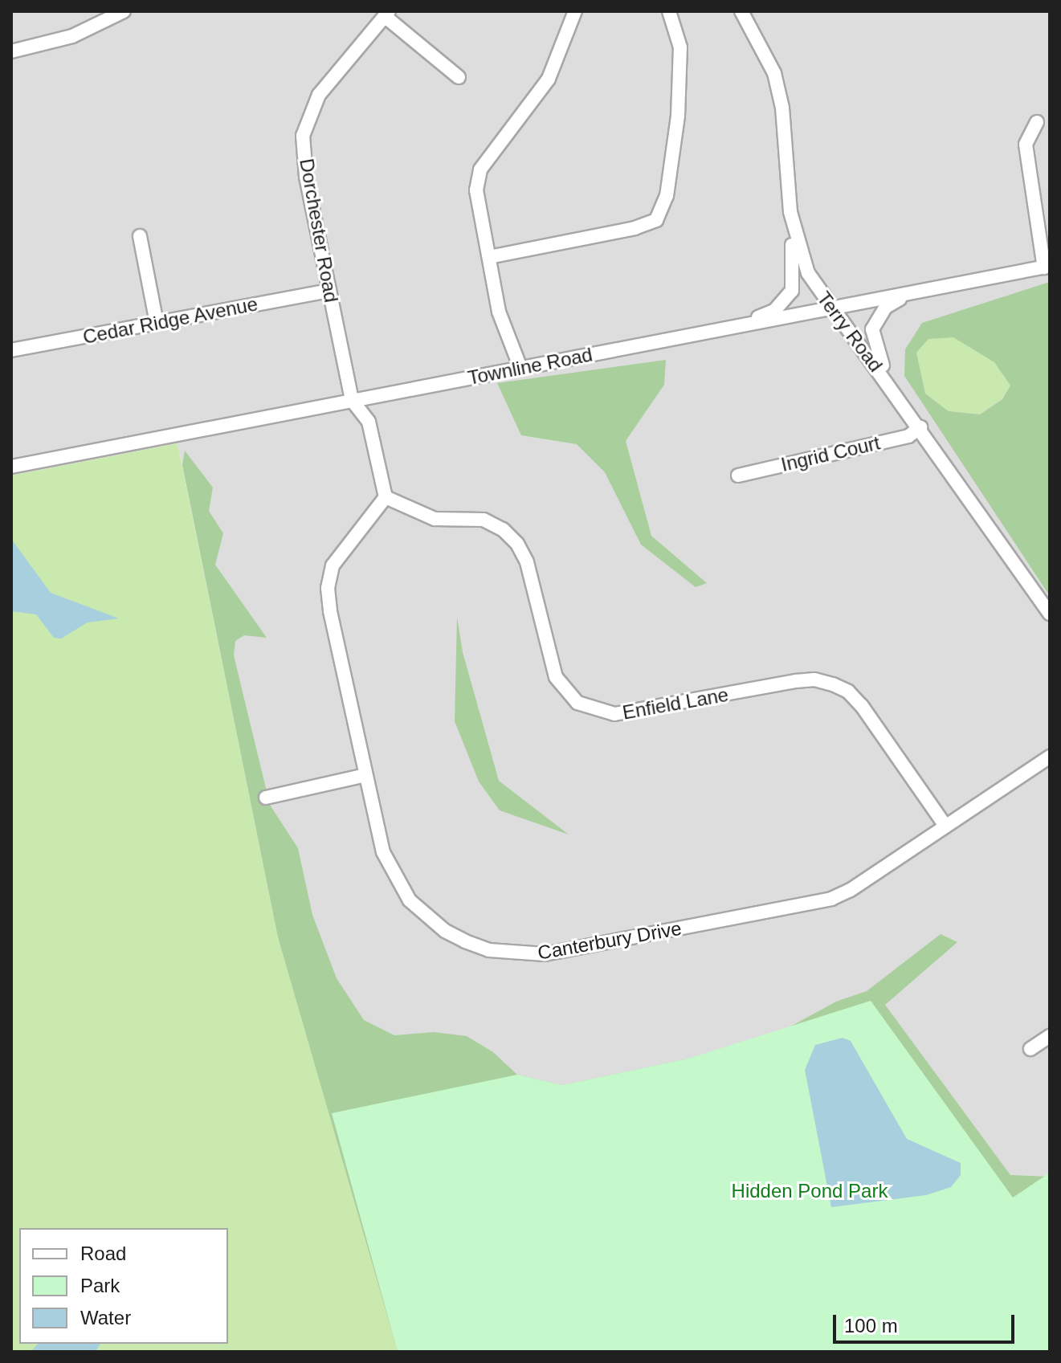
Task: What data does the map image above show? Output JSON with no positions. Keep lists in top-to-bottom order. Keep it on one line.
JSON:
{"streets":{"street":["Dorchester Road","Cedar Ridge Avenue","Terry Road","Townline Road","Ingrid Court","Enfield Lane","Canterbury Drive"]},"crossings":[["Dorchester Road","Cedar Ridge Avenue"],["Dorchester Road","Townline Road"],["Terry Road","Townline Road"],["Terry Road","Ingrid Court"],["Enfield Lane","Canterbury Drive"]],"parks":["Hidden Pond Park"],"legend":["Road","Park","Water"],"scale_bar":"100 m"}
